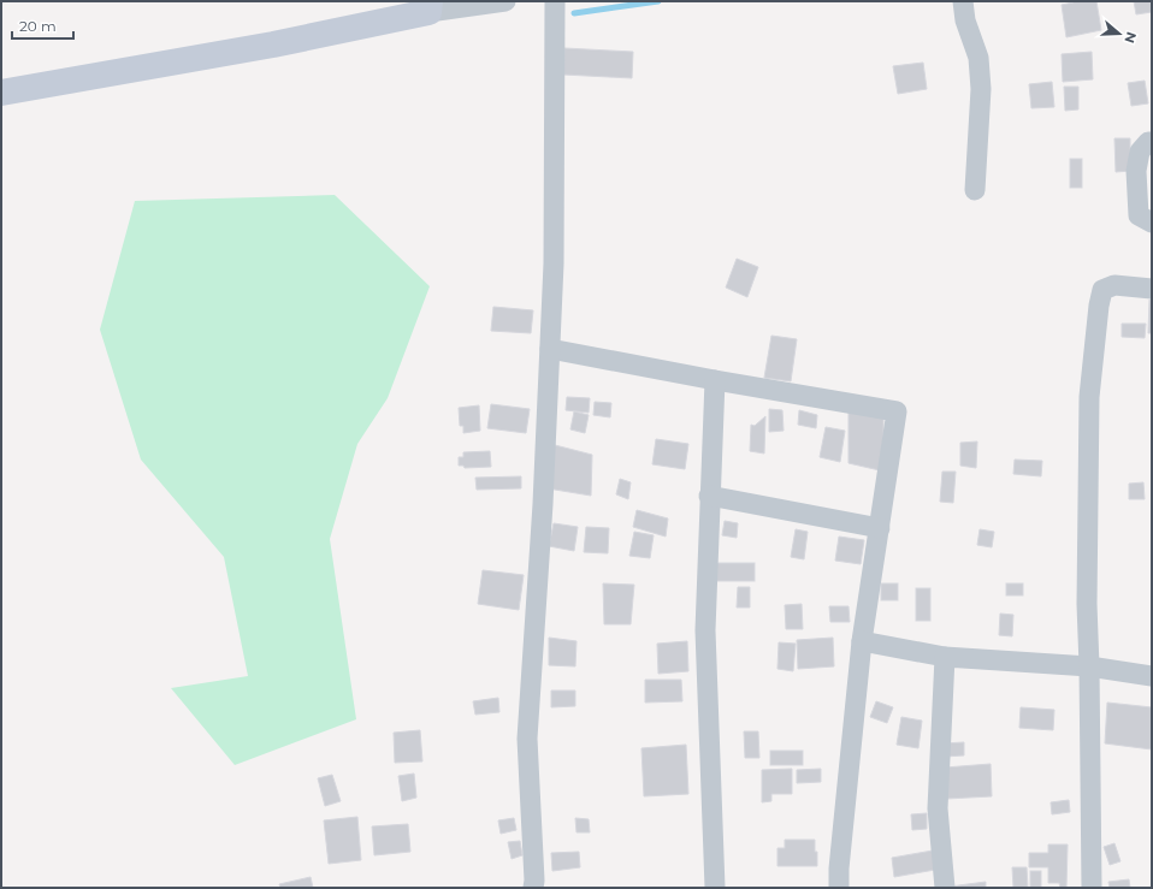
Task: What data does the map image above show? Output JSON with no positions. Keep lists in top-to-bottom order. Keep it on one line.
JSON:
{"scale_bar":"20 m","north":"right"}
